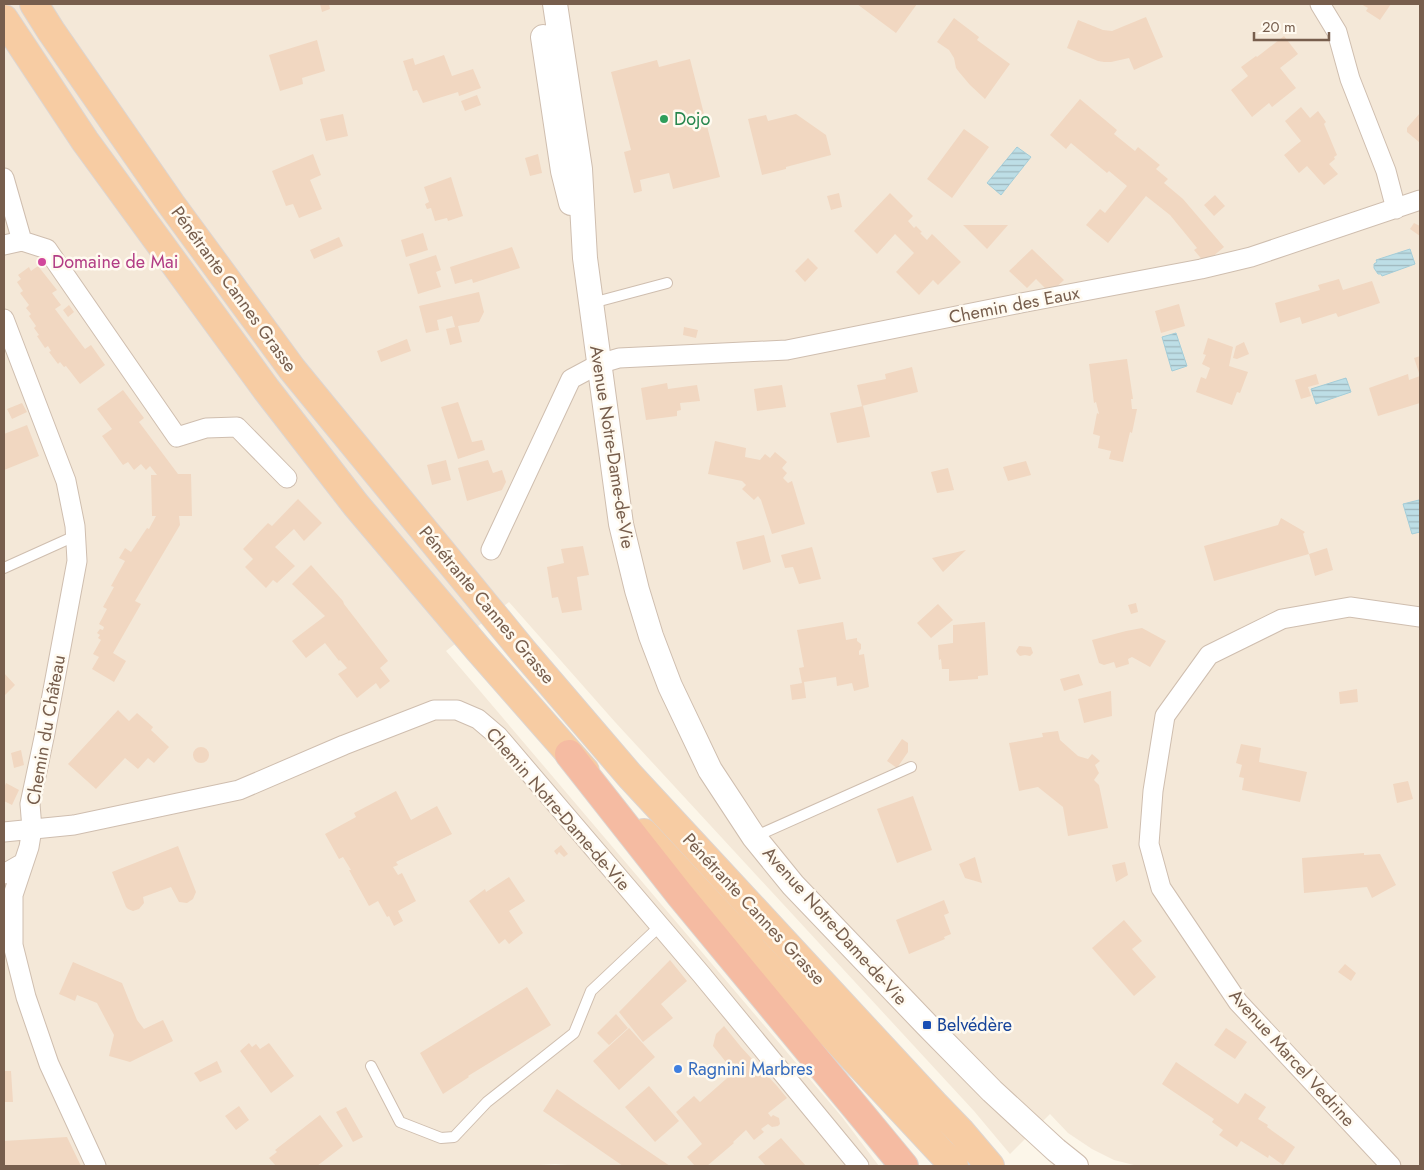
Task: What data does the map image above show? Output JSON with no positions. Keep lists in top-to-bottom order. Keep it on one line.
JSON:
{"streets":{"highway":["Pénétrante Cannes Grasse"],"street":["Chemin des Eaux","Avenue Notre-Dame-de-Vie","Chemin du Château","Chemin Notre-Dame-de-Vie","Avenue Marcel Vedrine"]},"crossings":[["Chemin des Eaux","Avenue Notre-Dame-de-Vie"],["Chemin du Château","Chemin Notre-Dame-de-Vie"]],"places":{"other":["Dojo","Domaine de Mai","Ragnini Marbres"],"transit":["Belvédère"]},"scale_bar":"20 m"}
